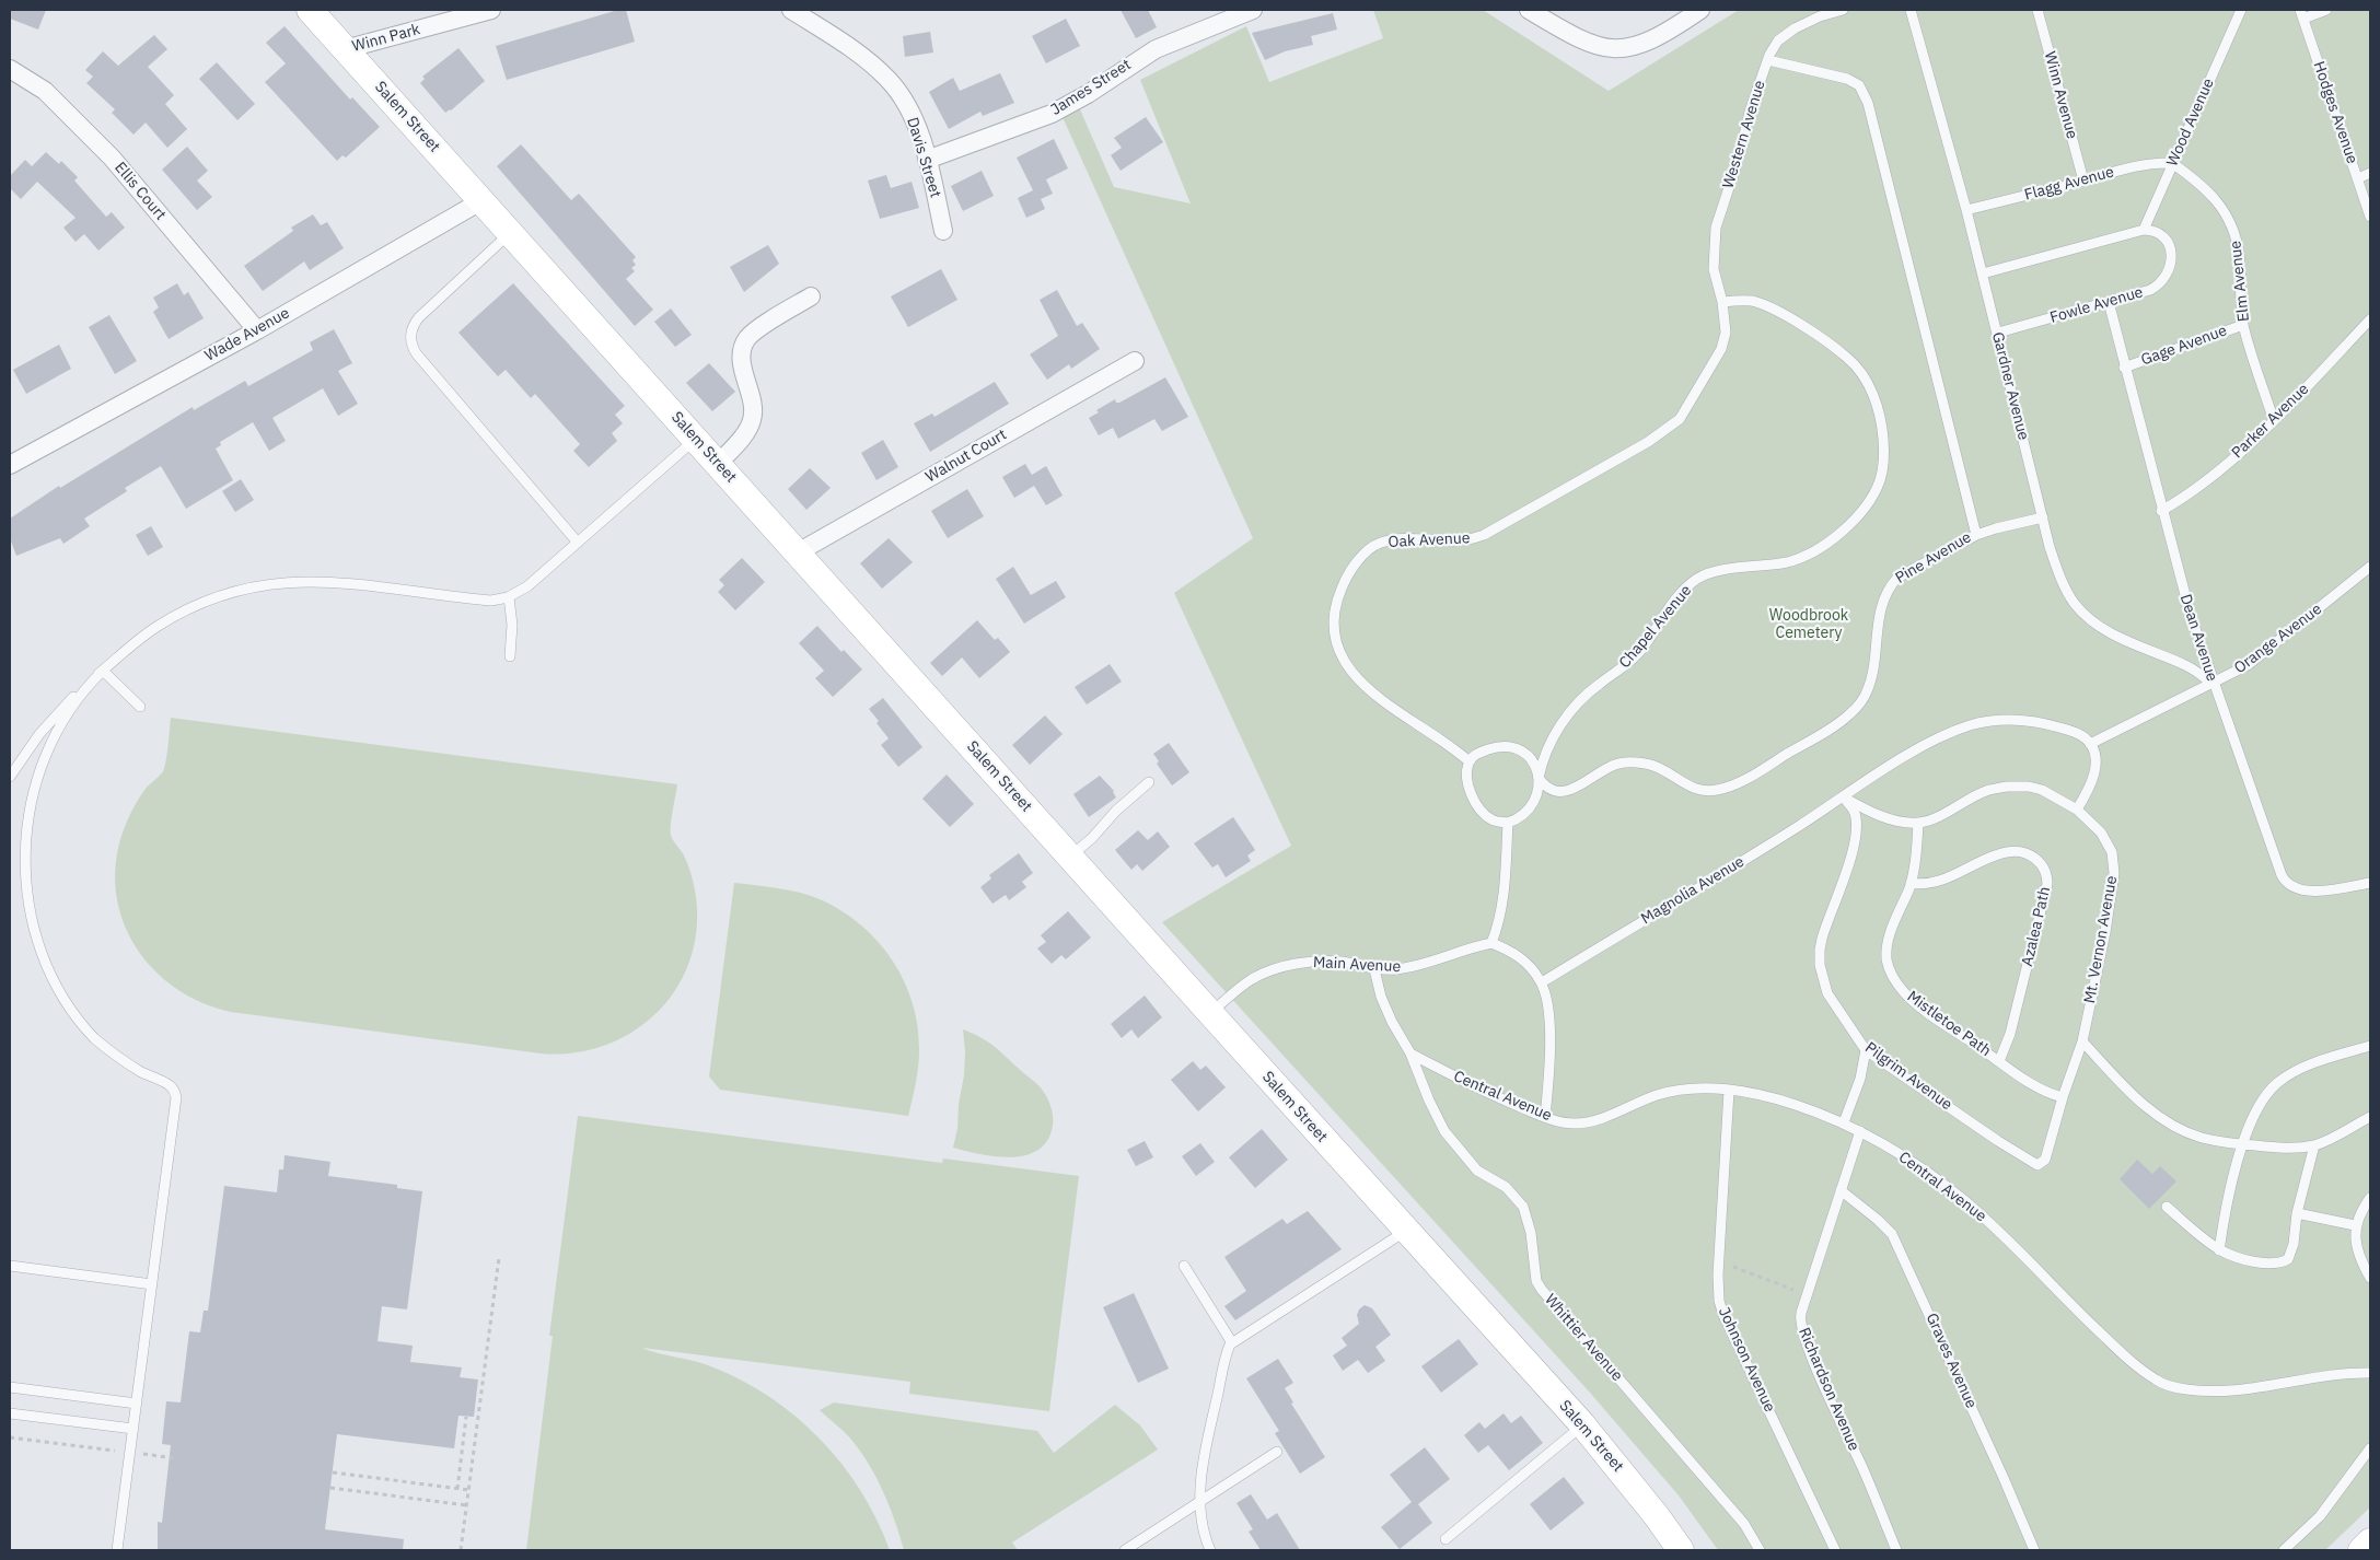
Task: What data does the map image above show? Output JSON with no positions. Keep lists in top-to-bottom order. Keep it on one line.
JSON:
{"streets":{"street":["Winn Park","James Street","Salem Street","Davis Street","Ellis Court","Wade Avenue","Walnut Court"],"lane":["Winn Avenue","Hodges Avenue","Wood Avenue","Western Avenue","Flagg Avenue","Elm Avenue","Fowle Avenue","Gage Avenue","Gardner Avenue","Parker Avenue","Oak Avenue","Pine Avenue","Chapel Avenue","Dean Avenue","Orange Avenue","Magnolia Avenue","Azalea Path","Mt. Vernon Avenue","Main Avenue","Mistletoe Path","Pilgrim Avenue","Central Avenue","Whittier Avenue","Johnson Avenue","Graves Avenue","Richardson Avenue"]},"crossings":[["Winn Park","Salem Street"],["James Street","Davis Street"],["Winn Avenue","Flagg Avenue"],["Salem Street","Wade Avenue"],["Salem Street","Walnut Court"],["Salem Street","Main Avenue"],["Wood Avenue","Flagg Avenue"],["Wood Avenue","Elm Avenue"],["Wood Avenue","Fowle Avenue"],["Western Avenue","Oak Avenue"],["Western Avenue","Pine Avenue"],["Western Avenue","Chapel Avenue"],["Flagg Avenue","Elm Avenue"],["Flagg Avenue","Gardner Avenue"],["Ellis Court","Wade Avenue"],["Elm Avenue","Gage Avenue"],["Elm Avenue","Parker Avenue"],["Fowle Avenue","Gardner Avenue"],["Fowle Avenue","Dean Avenue"],["Gage Avenue","Dean Avenue"],["Gardner Avenue","Dean Avenue"],["Gardner Avenue","Orange Avenue"],["Parker Avenue","Dean Avenue"],["Oak Avenue","Pine Avenue"],["Oak Avenue","Chapel Avenue"],["Pine Avenue","Chapel Avenue"],["Dean Avenue","Orange Avenue"],["Magnolia Avenue","Mt. Vernon Avenue"],["Magnolia Avenue","Pilgrim Avenue"],["Azalea Path","Mistletoe Path"],["Mt. Vernon Avenue","Mistletoe Path"],["Mt. Vernon Avenue","Pilgrim Avenue"],["Central Avenue","Whittier Avenue"],["Central Avenue","Johnson Avenue"],["Central Avenue","Richardson Avenue"],["Graves Avenue","Richardson Avenue"]],"parks":["Woodbrook Cemetery"]}
